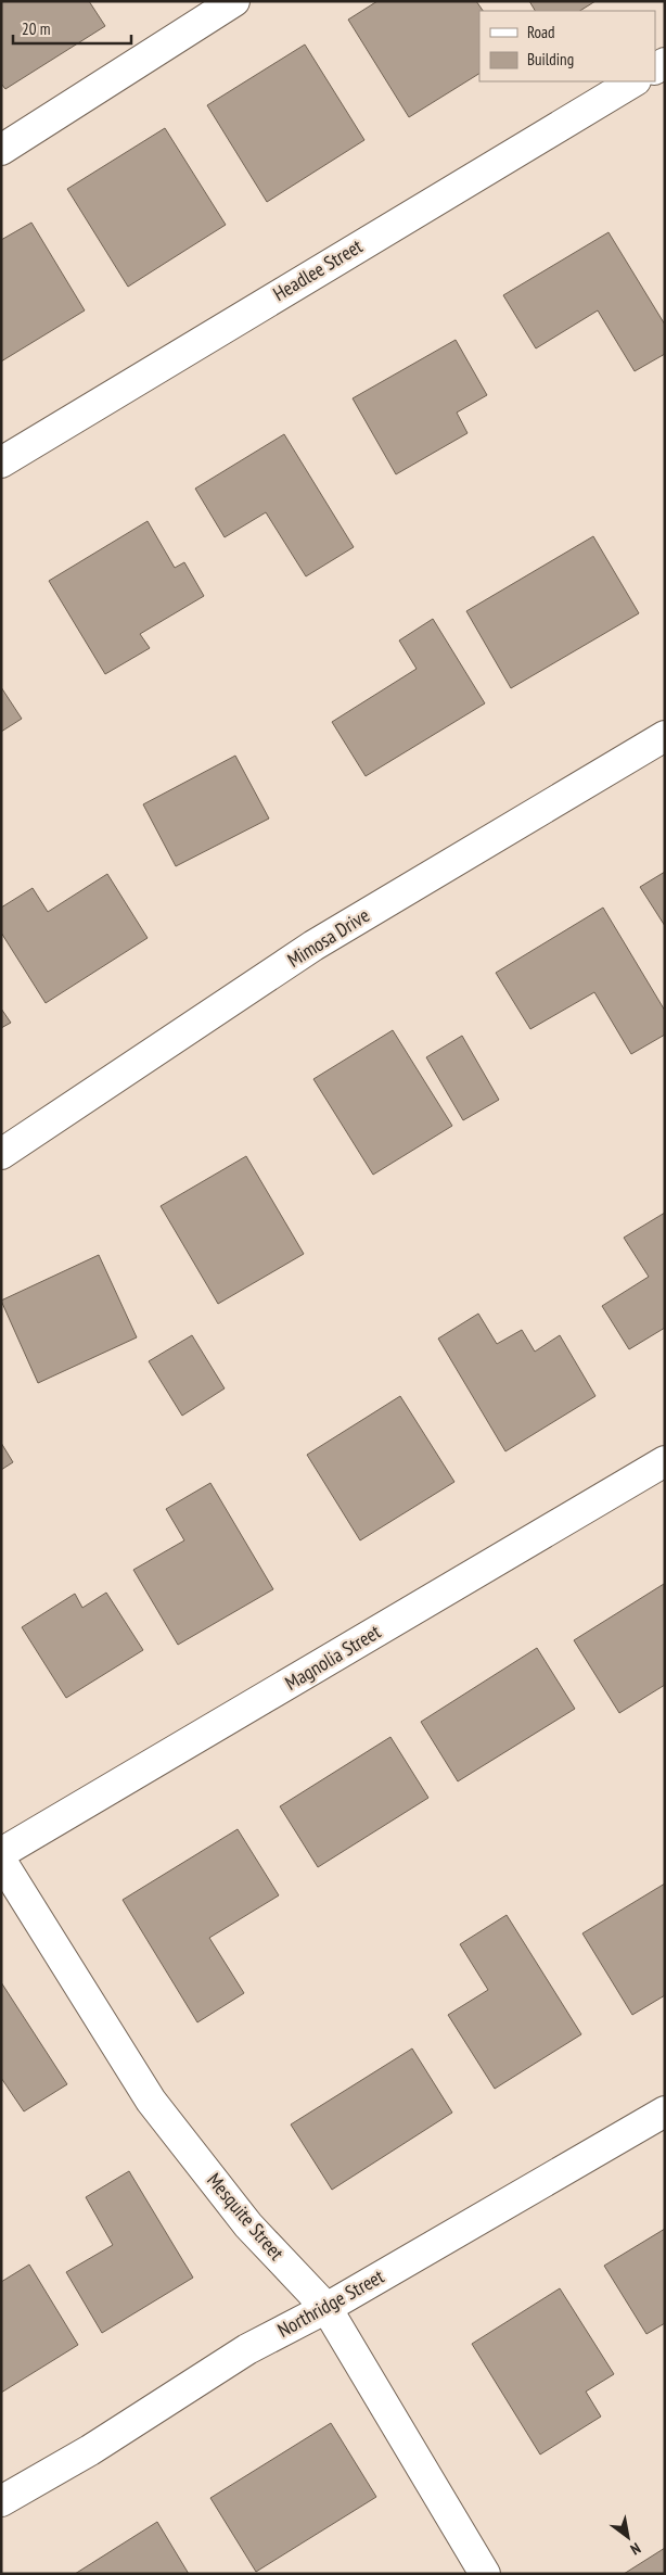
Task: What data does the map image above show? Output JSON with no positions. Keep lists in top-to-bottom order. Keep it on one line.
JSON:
{"streets":{"street":["Headlee Street","Mimosa Drive","Magnolia Street","Mesquite Street","Northridge Street"]},"crossings":[["Mesquite Street","Northridge Street"]],"legend":["Road","Building"],"scale_bar":"20 m","north":"bottom right"}
